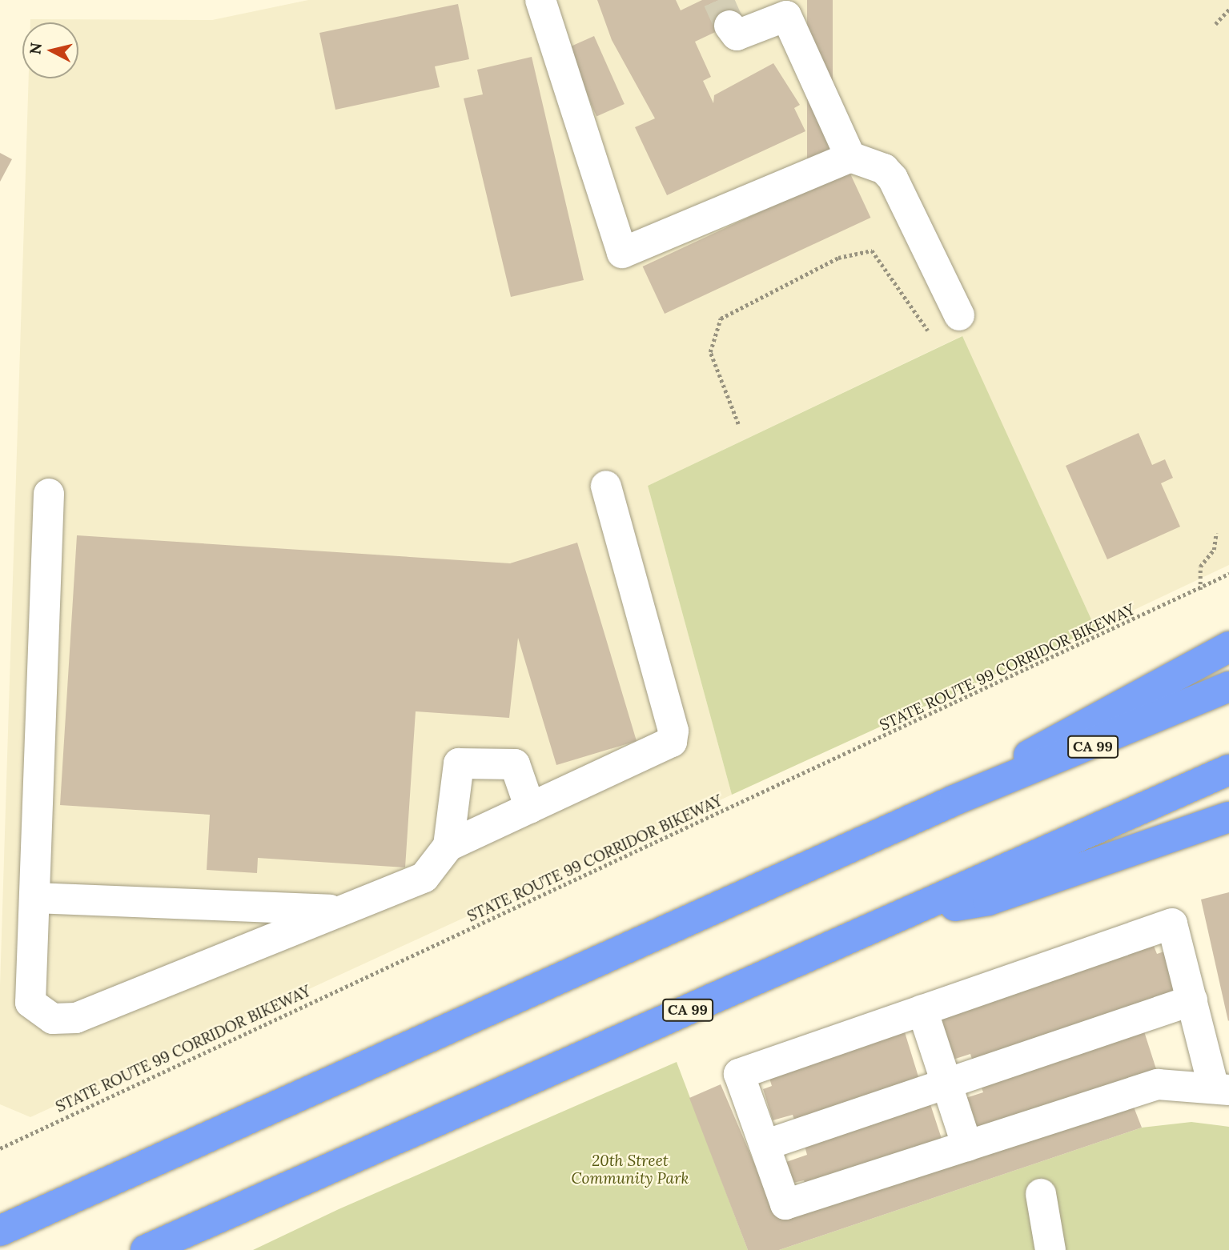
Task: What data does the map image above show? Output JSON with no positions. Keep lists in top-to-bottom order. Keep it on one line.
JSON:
{"streets":{"highway":["CA 99"],"path":["STATE ROUTE 99 CORRIDOR BIKEWAY"]},"parks":["20th Street Community Park"],"north":"left"}
